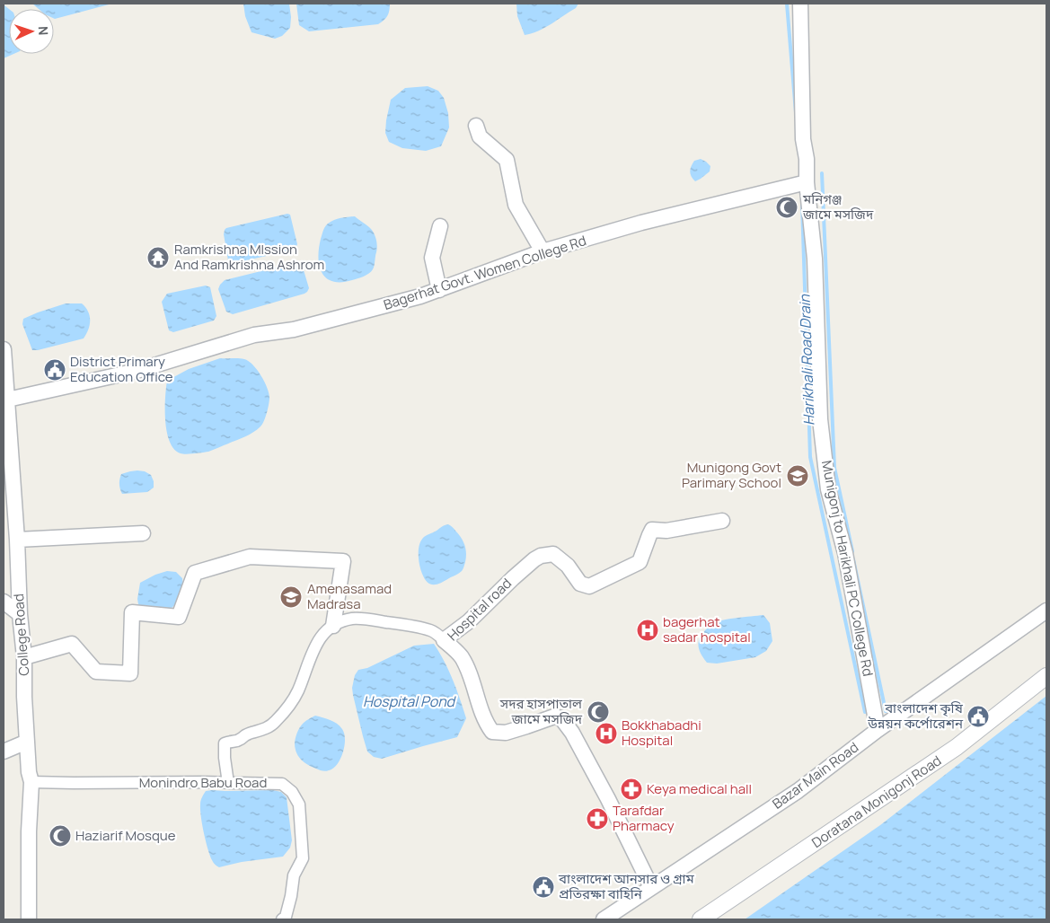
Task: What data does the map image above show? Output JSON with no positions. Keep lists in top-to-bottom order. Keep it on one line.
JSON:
{"streets":{"main road":["Doratana Monigonj Road"],"street":["Bagerhat Govt. Women College Rd","Munigonj to Harikhali PC College Rd","Hospital road","College Road","Bazar Main Road","Monindro Babu Road"]},"crossings":[["Bagerhat Govt. Women College Rd","Munigonj to Harikhali PC College Rd"],["Bagerhat Govt. Women College Rd","College Road"],["Munigonj to Harikhali PC College Rd","Bazar Main Road"],["Hospital road","Bazar Main Road"],["College Road","Monindro Babu Road"]],"water":["Harikhali Road Drain","Hospital Pond"],"places":{"mosque":["মনিগঞ্জ জামে মসজিদ","সদর হাসপাতাল জামে মসজিদ","Haziarif Mosque"],"temple":["Ramkrishna MIssion And Ramkrishna Ashrom"],"public building":["District Primary Education Office","বাংলাদেশ কৃষি উন্নয়ন কর্পোরেশন","বাংলাদেশ আনসার ও গ্রাম প্রতিরক্ষা বাহিনি"],"school or university":["Munigong Govt Parimary School","Amenasamad Madrasa"],"hospital":["bagerhat sadar hospital","Bokkhabadhi Hospital"],"pharmacy":["Keya medical hall","Tarafdar Pharmacy"]},"north":"right"}
